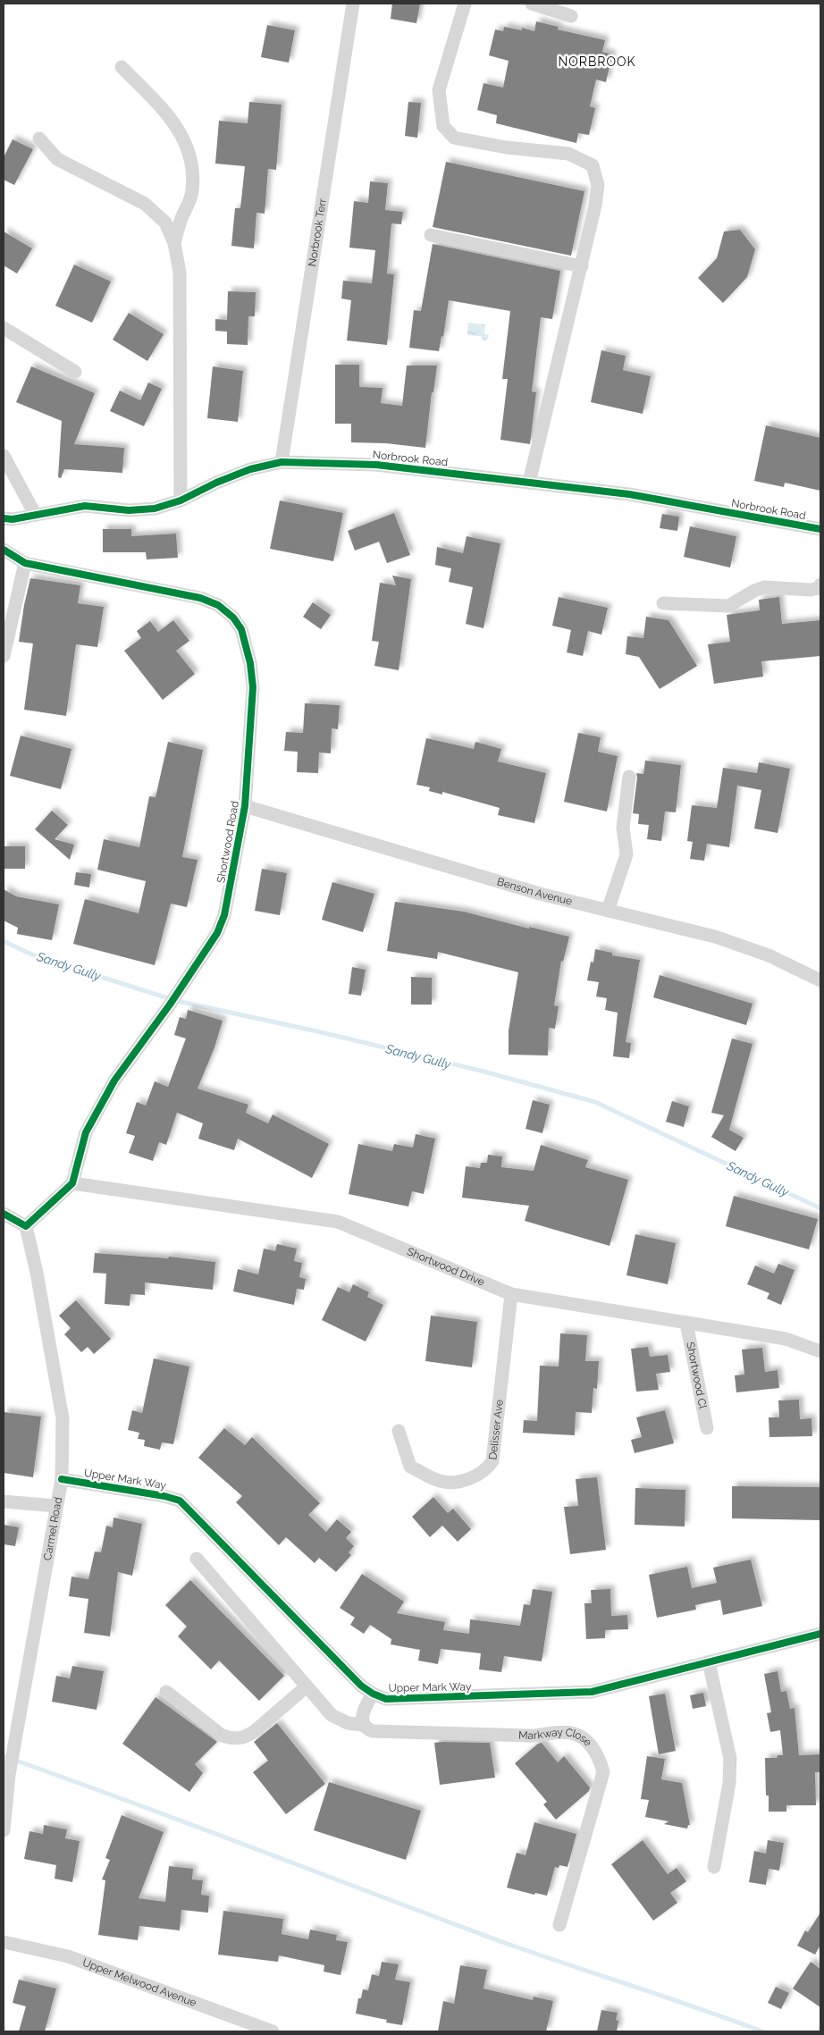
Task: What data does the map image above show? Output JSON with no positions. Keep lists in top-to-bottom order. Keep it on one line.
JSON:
{"streets":{"street":["Norbrook Terr","Norbrook Road","Shortwood Road","Benson Avenue","Shortwood Drive","Shortwood Cl","Delisser Ave","Upper Mark Way","Carmel Road","Markway Close","Upper Melwood Avenue"]},"crossings":[["Norbrook Terr","Norbrook Road"],["Shortwood Road","Benson Avenue"],["Shortwood Road","Shortwood Drive"],["Shortwood Drive","Shortwood Cl"],["Shortwood Drive","Delisser Ave"],["Upper Mark Way","Carmel Road"]],"districts":["NORBROOK"],"water":["Sandy Gully"]}
